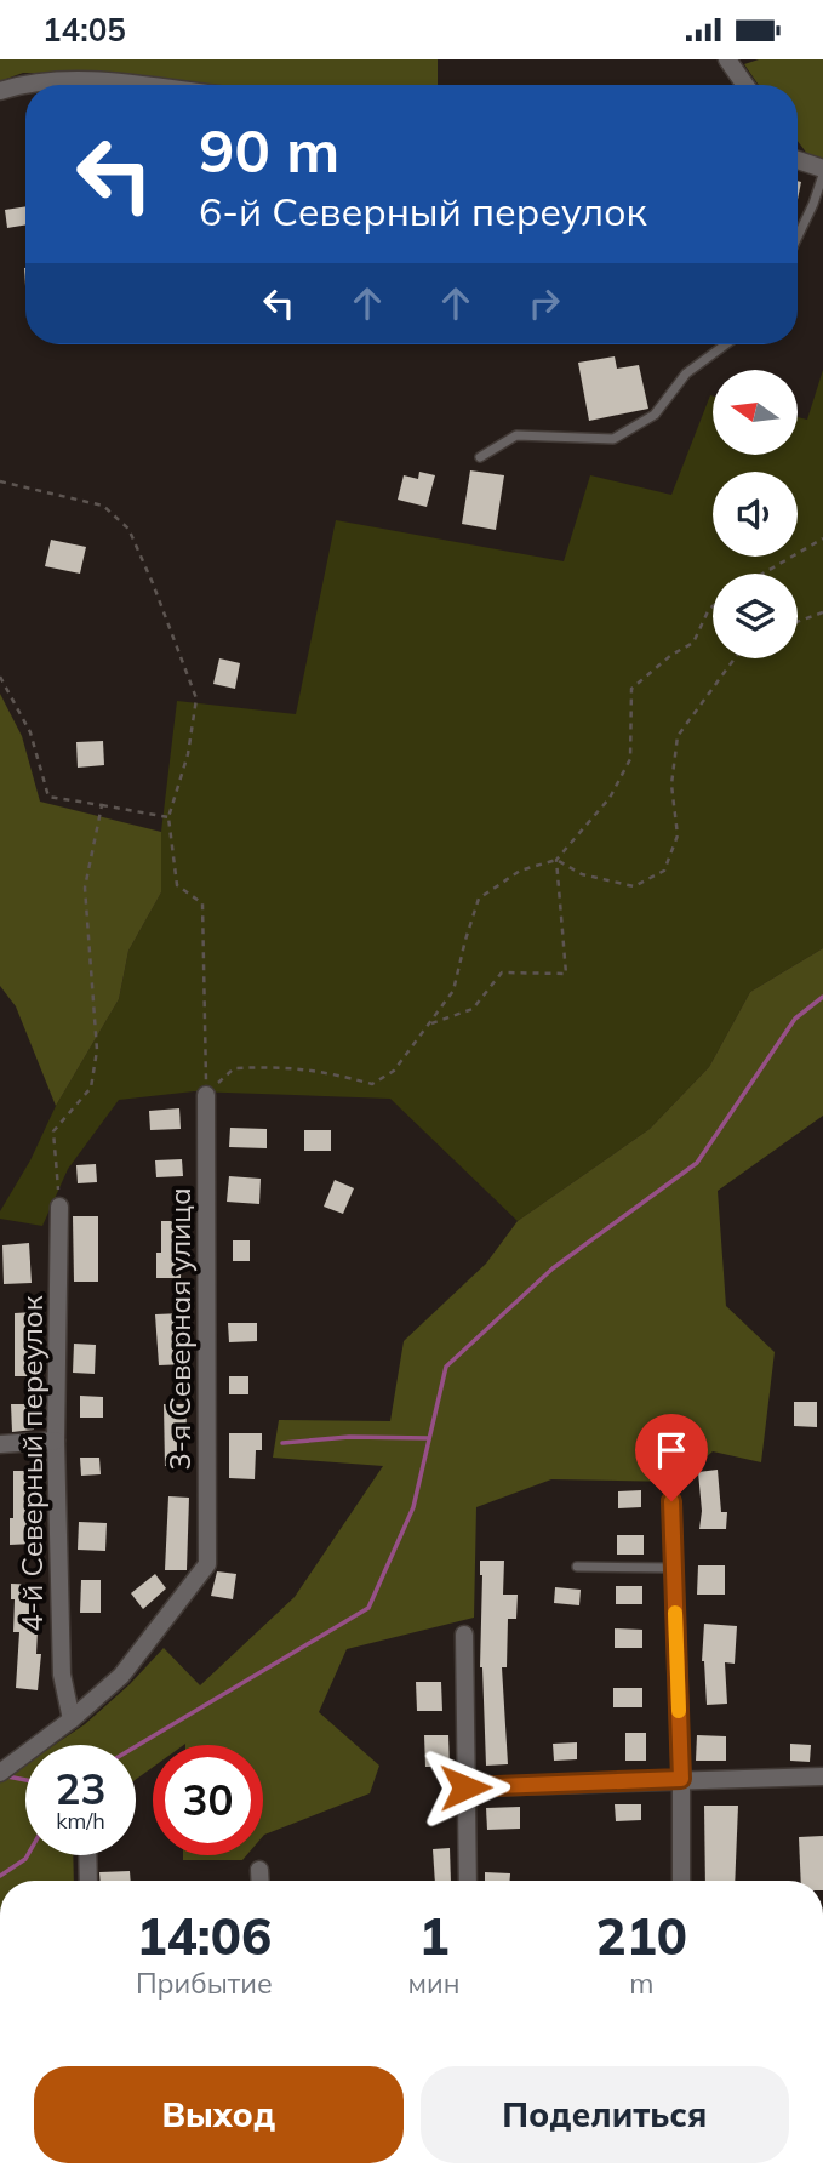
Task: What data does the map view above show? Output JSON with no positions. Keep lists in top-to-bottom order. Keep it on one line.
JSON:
{"streets":{"street":["3-я Северная улица","4-й Северный переулок"]},"crossings":[["3-я Северная улица","4-й Северный переулок"]],"north":"left","page":{"status":"14:05","turn":["90 m","6-й Северный переулок"],"speed":"23 km/h","limit":"30","eta":["14:06","Прибытие","1","мин","210","m"],"buttons":["Выход","Поделиться"]}}
